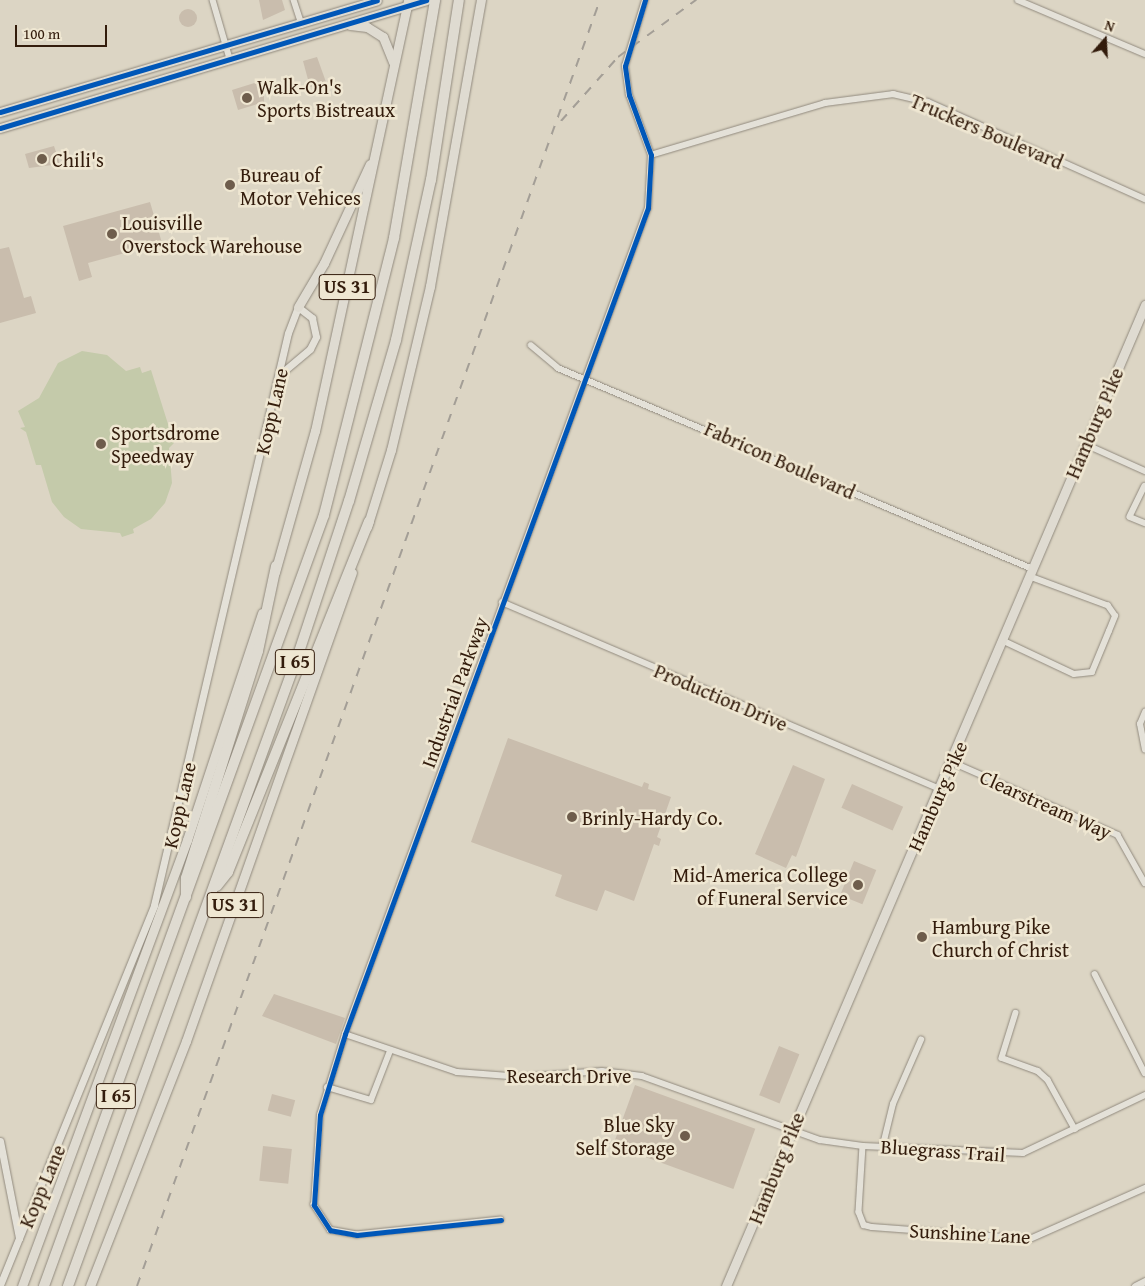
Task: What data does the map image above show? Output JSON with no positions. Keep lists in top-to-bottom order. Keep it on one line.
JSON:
{"streets":{"highway":["I 65"],"main road":["US 31","Hamburg Pike"],"street":["Truckers Boulevard","Kopp Lane","Fabricon Boulevard","Industrial Parkway","Production Drive","Clearstream Way","Research Drive","Bluegrass Trail","Sunshine Lane"]},"crossings":[["Truckers Boulevard","Industrial Parkway"],["Hamburg Pike","Fabricon Boulevard"],["Hamburg Pike","Production Drive"],["Hamburg Pike","Clearstream Way"],["Hamburg Pike","Research Drive"],["Hamburg Pike","Bluegrass Trail"],["Fabricon Boulevard","Industrial Parkway"],["Industrial Parkway","Production Drive"],["Industrial Parkway","Research Drive"],["Research Drive","Bluegrass Trail"],["Bluegrass Trail","Sunshine Lane"]],"places":["Walk-On's Sports Bistreaux","Chili's","Bureau of Motor Vehices","Louisville Overstock Warehouse","Sportsdrome Speedway","Brinly-Hardy Co.","Mid-America College of Funeral Service","Hamburg Pike Church of Christ","Blue Sky Self Storage"],"scale_bar":"100 m","north":"top"}
